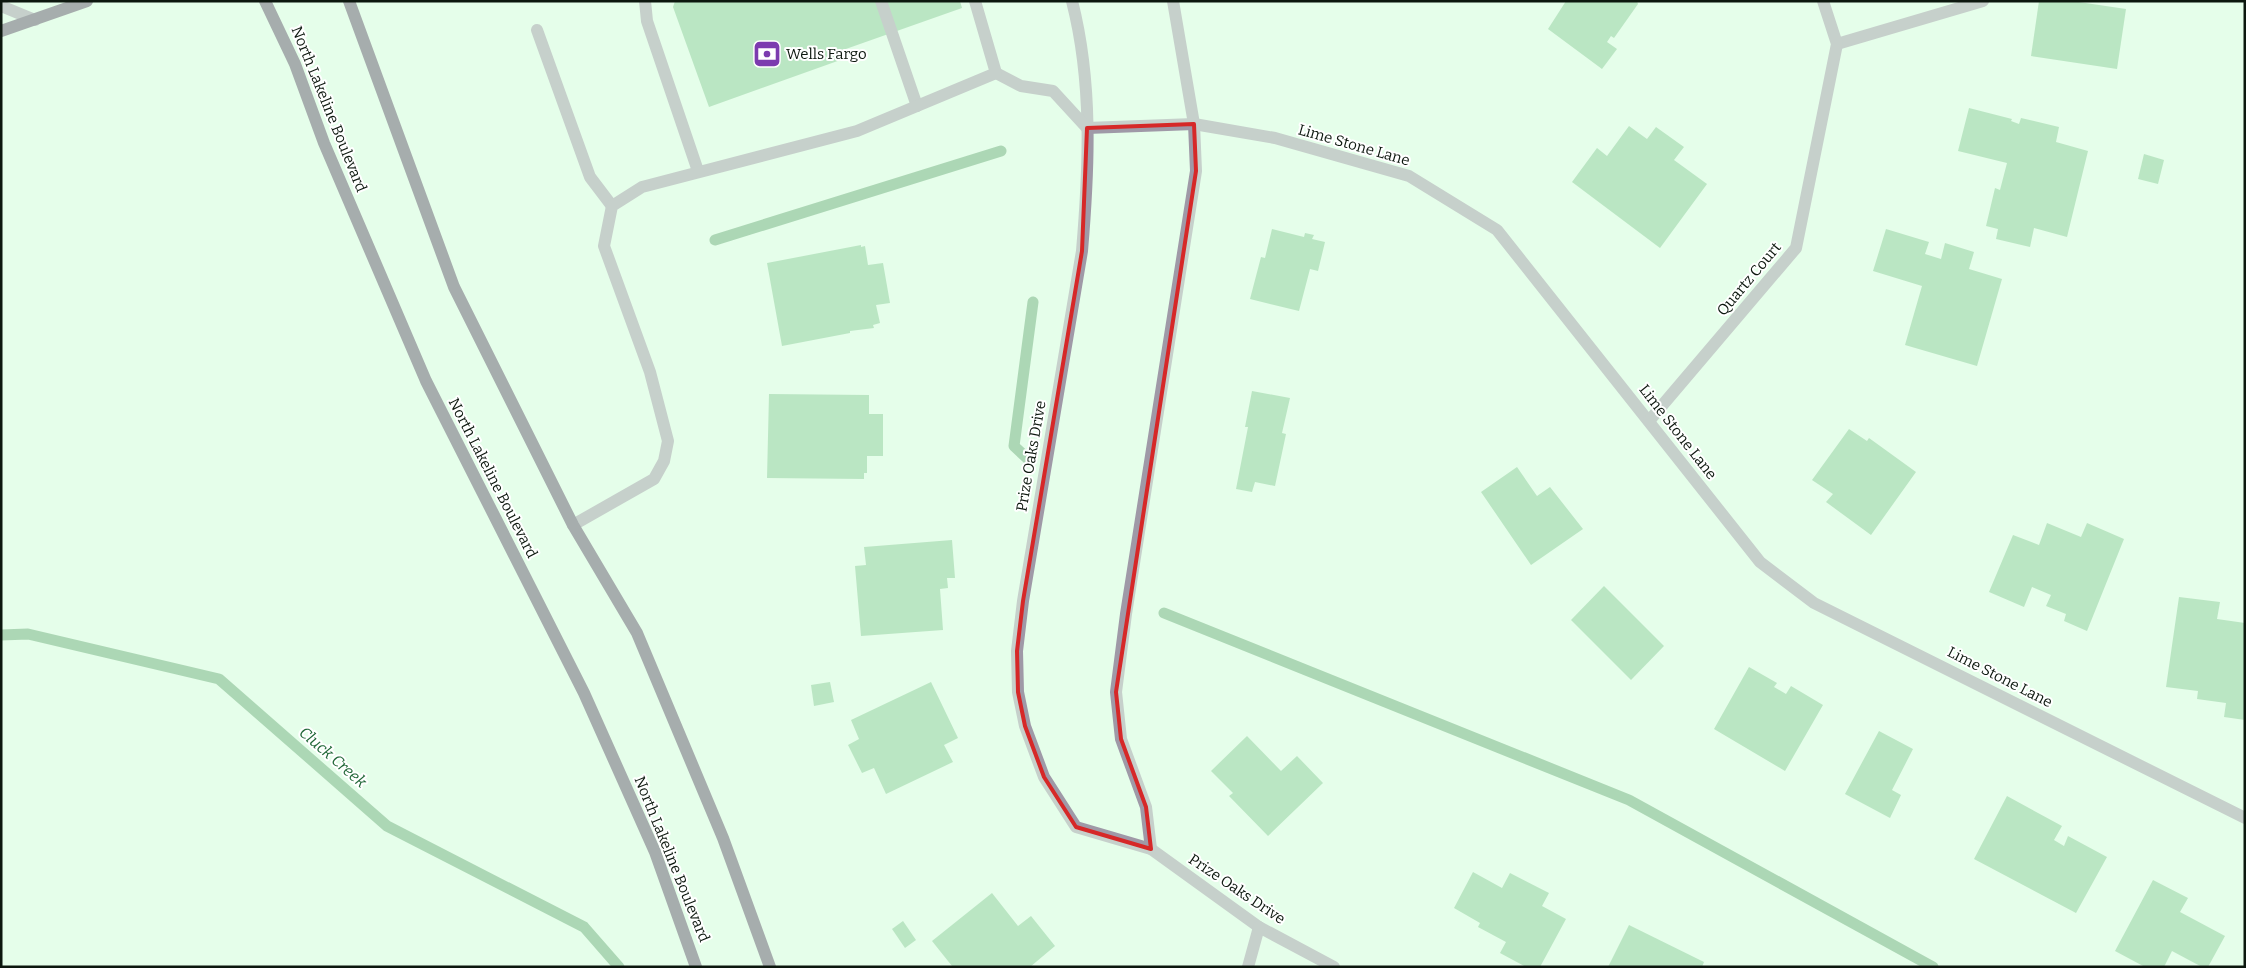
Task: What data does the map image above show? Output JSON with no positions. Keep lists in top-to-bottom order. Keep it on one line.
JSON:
{"streets":{"main road":["North Lakeline Boulevard"],"street":["Lime Stone Lane","Quartz Court","Prize Oaks Drive"]},"crossings":[["Lime Stone Lane","Quartz Court"],["Lime Stone Lane","Prize Oaks Drive"]],"water":["Cluck Creek"],"places":{"bank":["Wells Fargo"]}}
